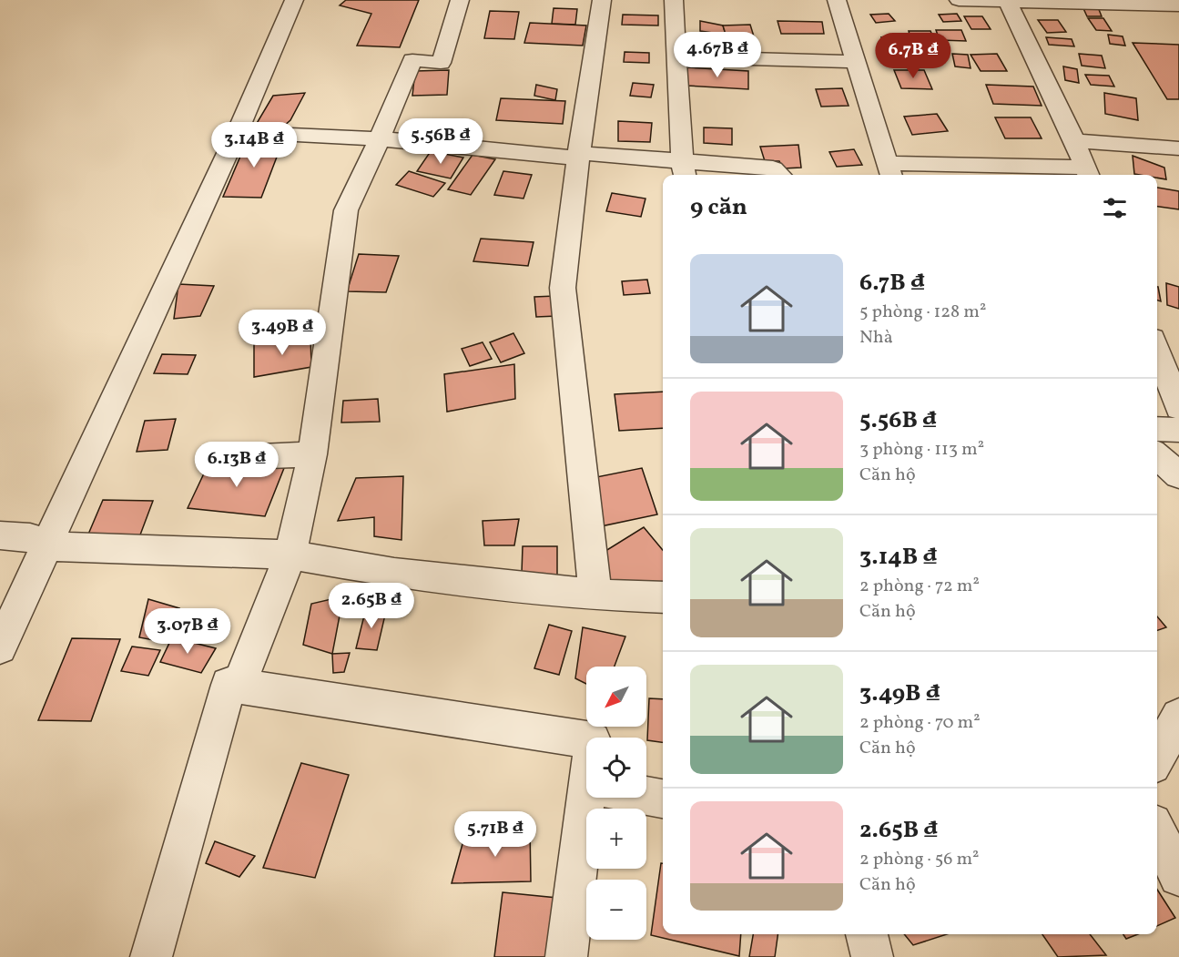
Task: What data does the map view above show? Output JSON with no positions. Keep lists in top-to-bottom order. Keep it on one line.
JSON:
{"north":"bottom left","page":{"price":["4.67B ₫","6.7B ₫","5.56B ₫","3.14B ₫","3.49B ₫","6.13B ₫","2.65B ₫","3.07B ₫","5.71B ₫"],"heading":"9 căn","list":[{"name":"6.7B ₫","note":"5 phòng · 128 m² · Nhà"},{"name":"5.56B ₫","note":"3 phòng · 113 m² · Căn hộ"},{"name":"3.14B ₫","note":"2 phòng · 72 m² · Căn hộ"},{"name":"3.49B ₫","note":"2 phòng · 70 m² · Căn hộ"},{"name":"2.65B ₫","note":"2 phòng · 56 m² · Căn hộ"}],"map_buttons":["+","−"]}}
